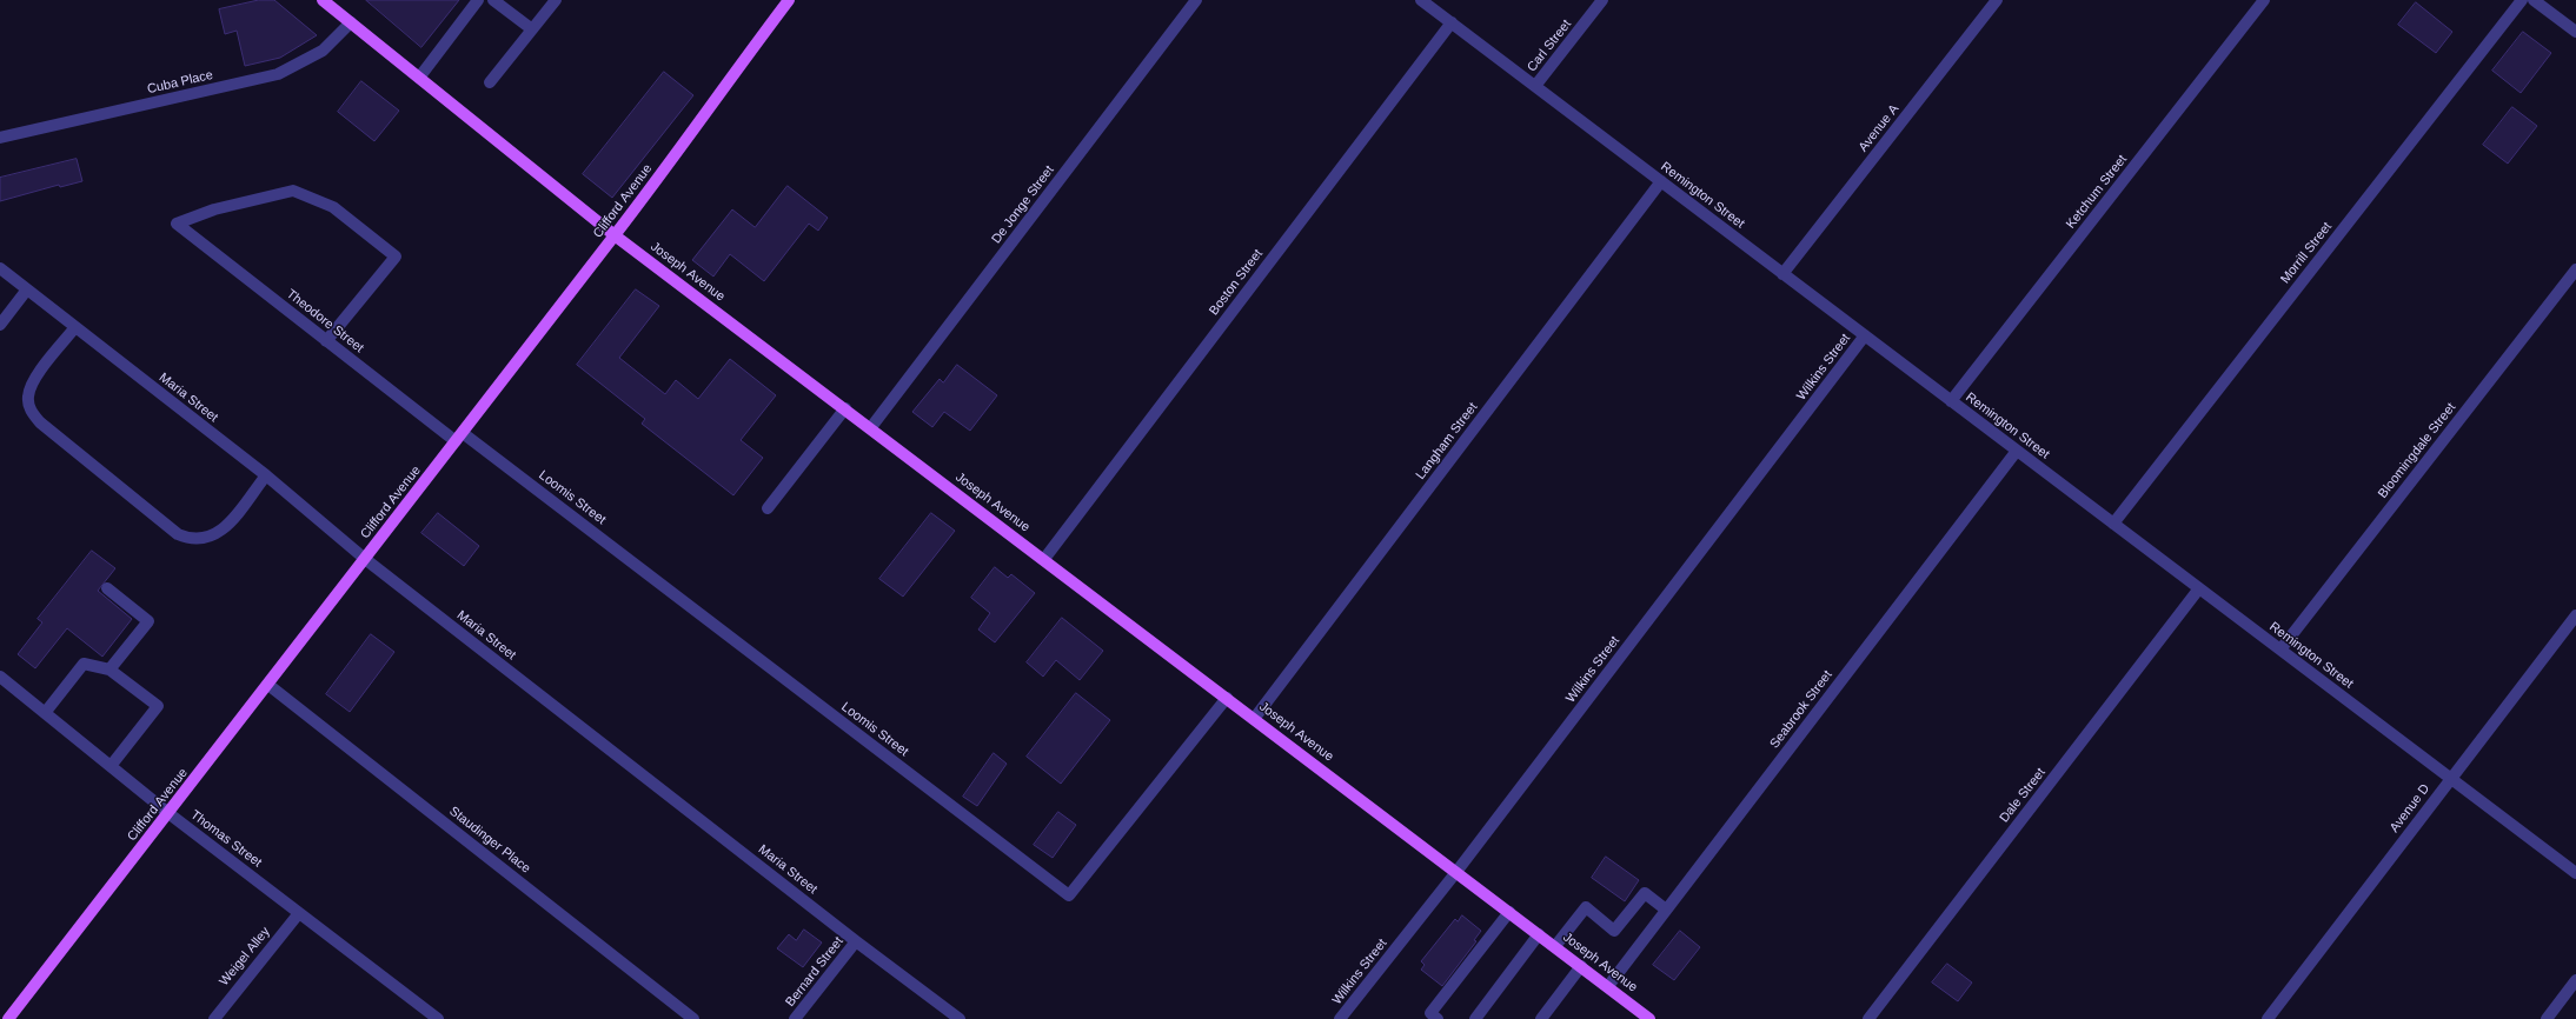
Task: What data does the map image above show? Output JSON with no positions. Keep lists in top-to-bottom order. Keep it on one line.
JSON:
{"streets":{"main road":["Clifford Avenue","Joseph Avenue"],"street":["Carl Street","Cuba Place","Avenue A","Ketchum Street","Remington Street","De Jonge Street","Morrill Street","Boston Street","Theodore Street","Wilkins Street","Maria Street","Langham Street","Bloomingdale Street","Loomis Street","Seabrook Street","Dale Street","Avenue D","Thomas Street","Staudinger Place","Weigel Alley","Bernard Street"]},"crossings":[["Carl Street","Remington Street"],["Cuba Place","Joseph Avenue"],["Avenue A","Remington Street"],["Ketchum Street","Remington Street"],["Remington Street","Morrill Street"],["Remington Street","Boston Street"],["Remington Street","Wilkins Street"],["Remington Street","Langham Street"],["Remington Street","Bloomingdale Street"],["Remington Street","Seabrook Street"],["Remington Street","Dale Street"],["Remington Street","Avenue D"],["Clifford Avenue","Joseph Avenue"],["Clifford Avenue","Theodore Street"],["Clifford Avenue","Maria Street"],["Clifford Avenue","Loomis Street"],["Clifford Avenue","Thomas Street"],["Clifford Avenue","Staudinger Place"],["De Jonge Street","Joseph Avenue"],["Joseph Avenue","Boston Street"],["Joseph Avenue","Wilkins Street"],["Joseph Avenue","Langham Street"],["Joseph Avenue","Loomis Street"],["Joseph Avenue","Seabrook Street"],["Theodore Street","Loomis Street"],["Maria Street","Bernard Street"],["Thomas Street","Weigel Alley"]]}
